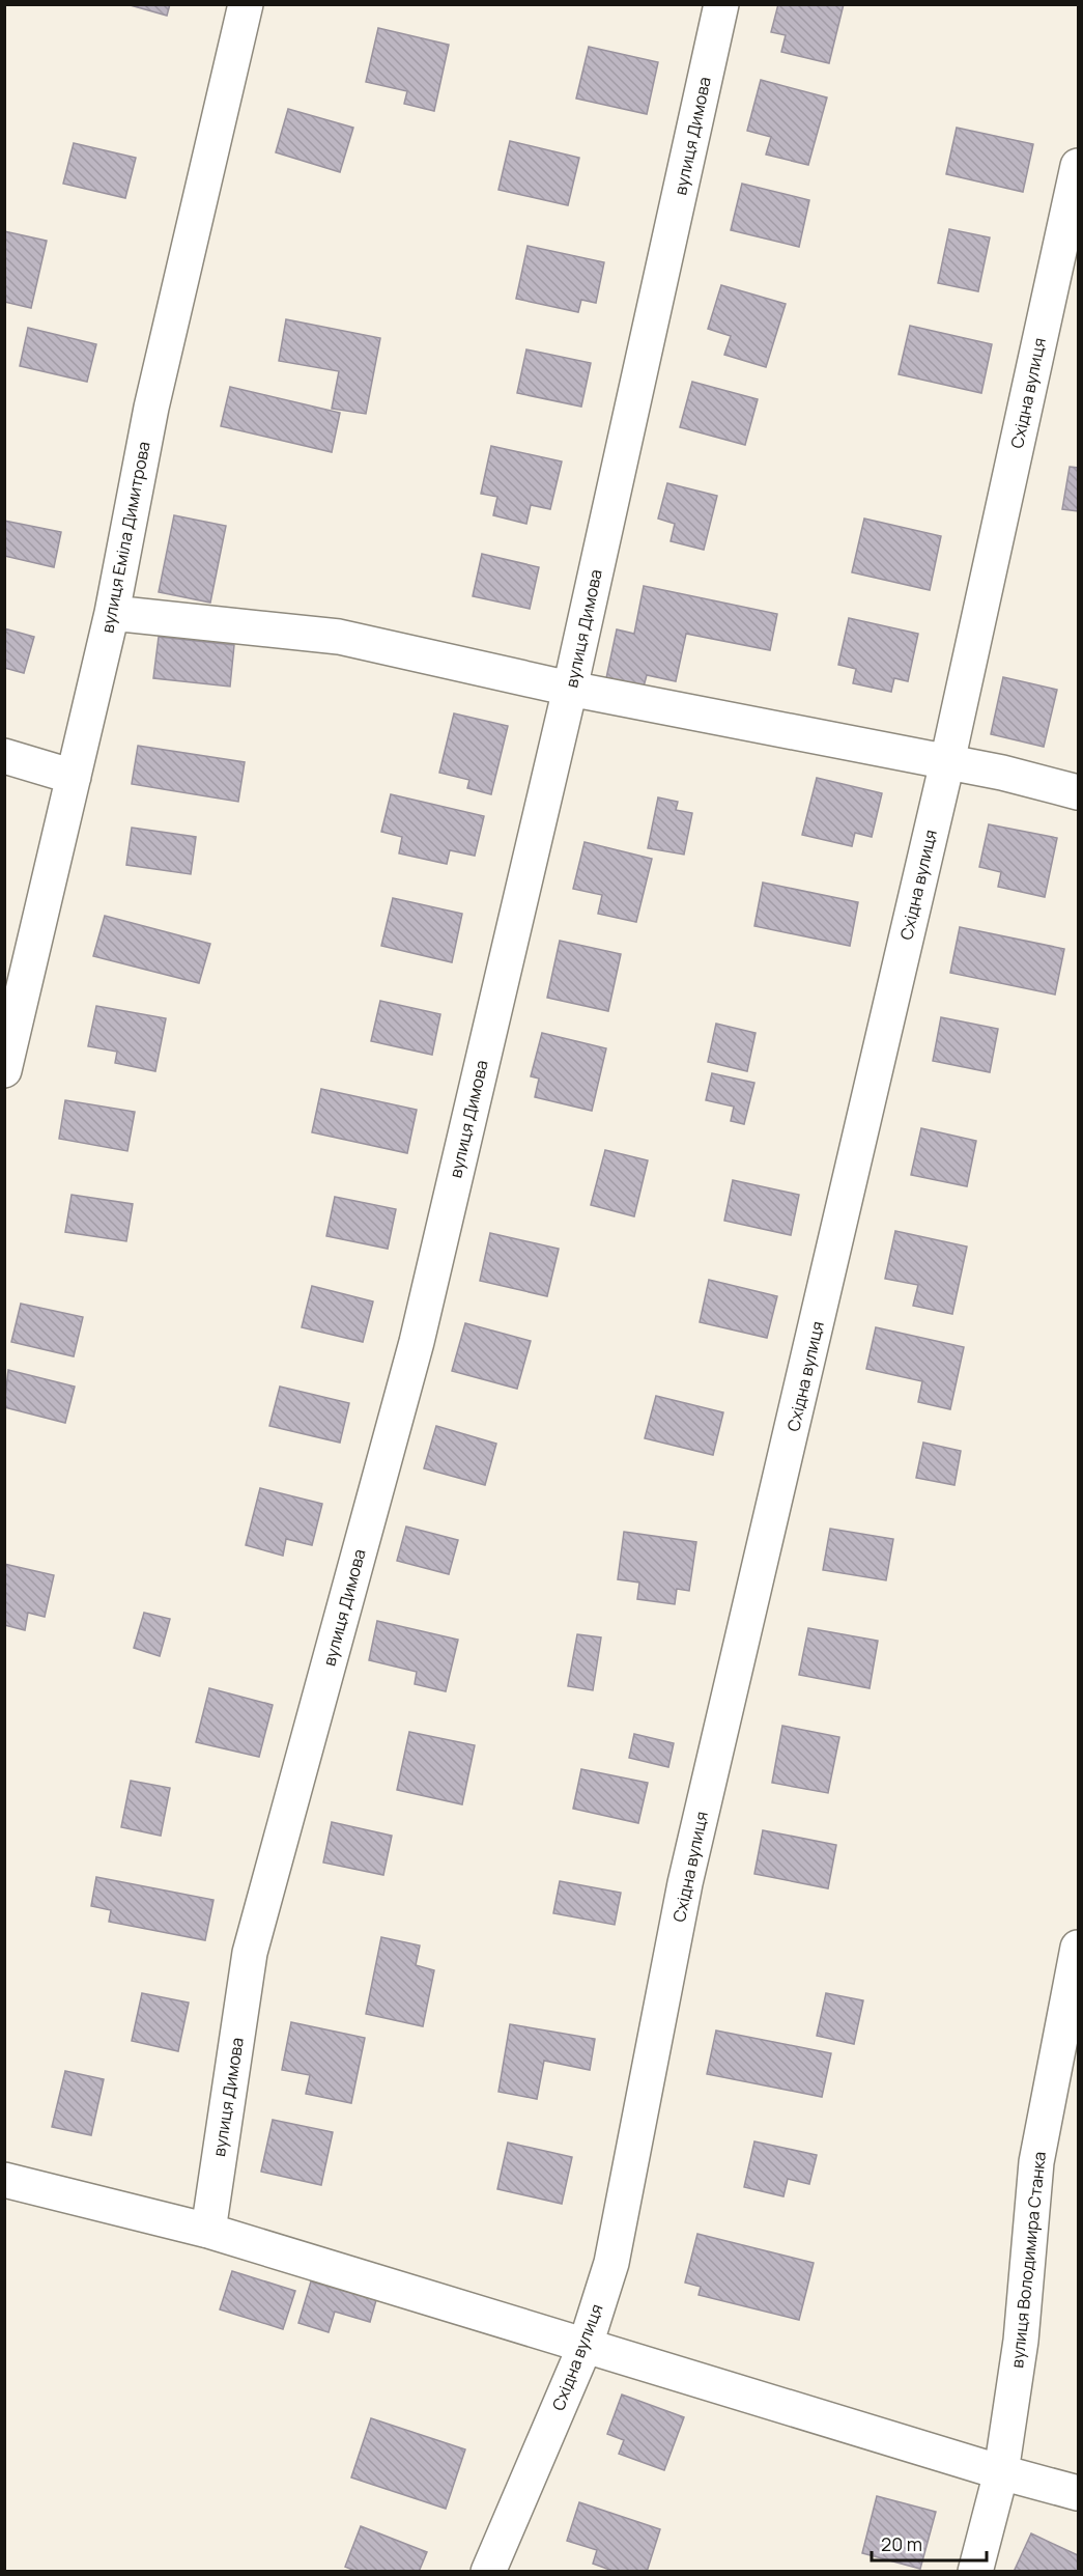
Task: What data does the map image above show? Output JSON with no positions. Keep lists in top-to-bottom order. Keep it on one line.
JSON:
{"streets":{"street":["вулиця Димова","Східна вулиця","вулиця Еміла Димитрова","вулиця Володимира Станка"]},"scale_bar":"20 m"}
